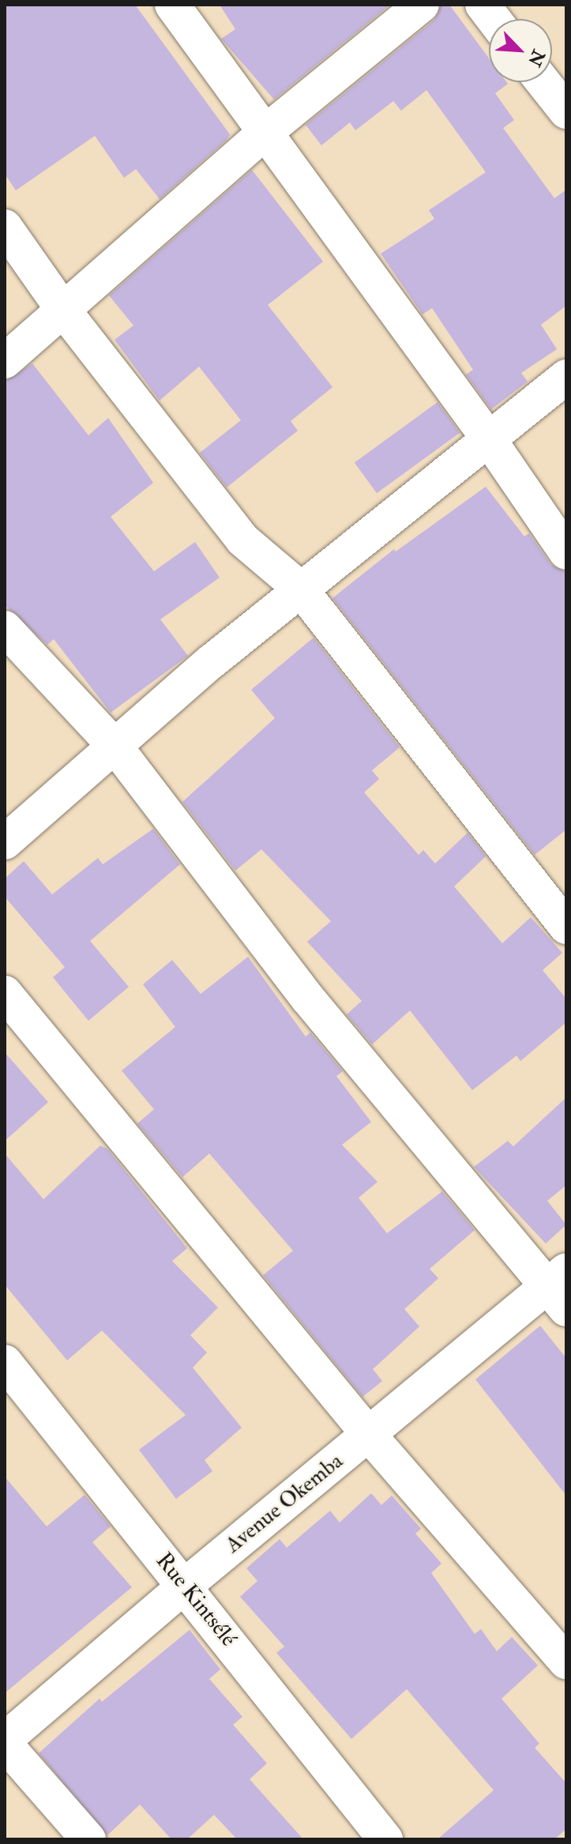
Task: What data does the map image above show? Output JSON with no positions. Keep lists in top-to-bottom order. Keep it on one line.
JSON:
{"streets":{"street":["Avenue Okemba","Rue Kintsélé"]},"crossings":[["Avenue Okemba","Rue Kintsélé"]],"north":"bottom right"}
